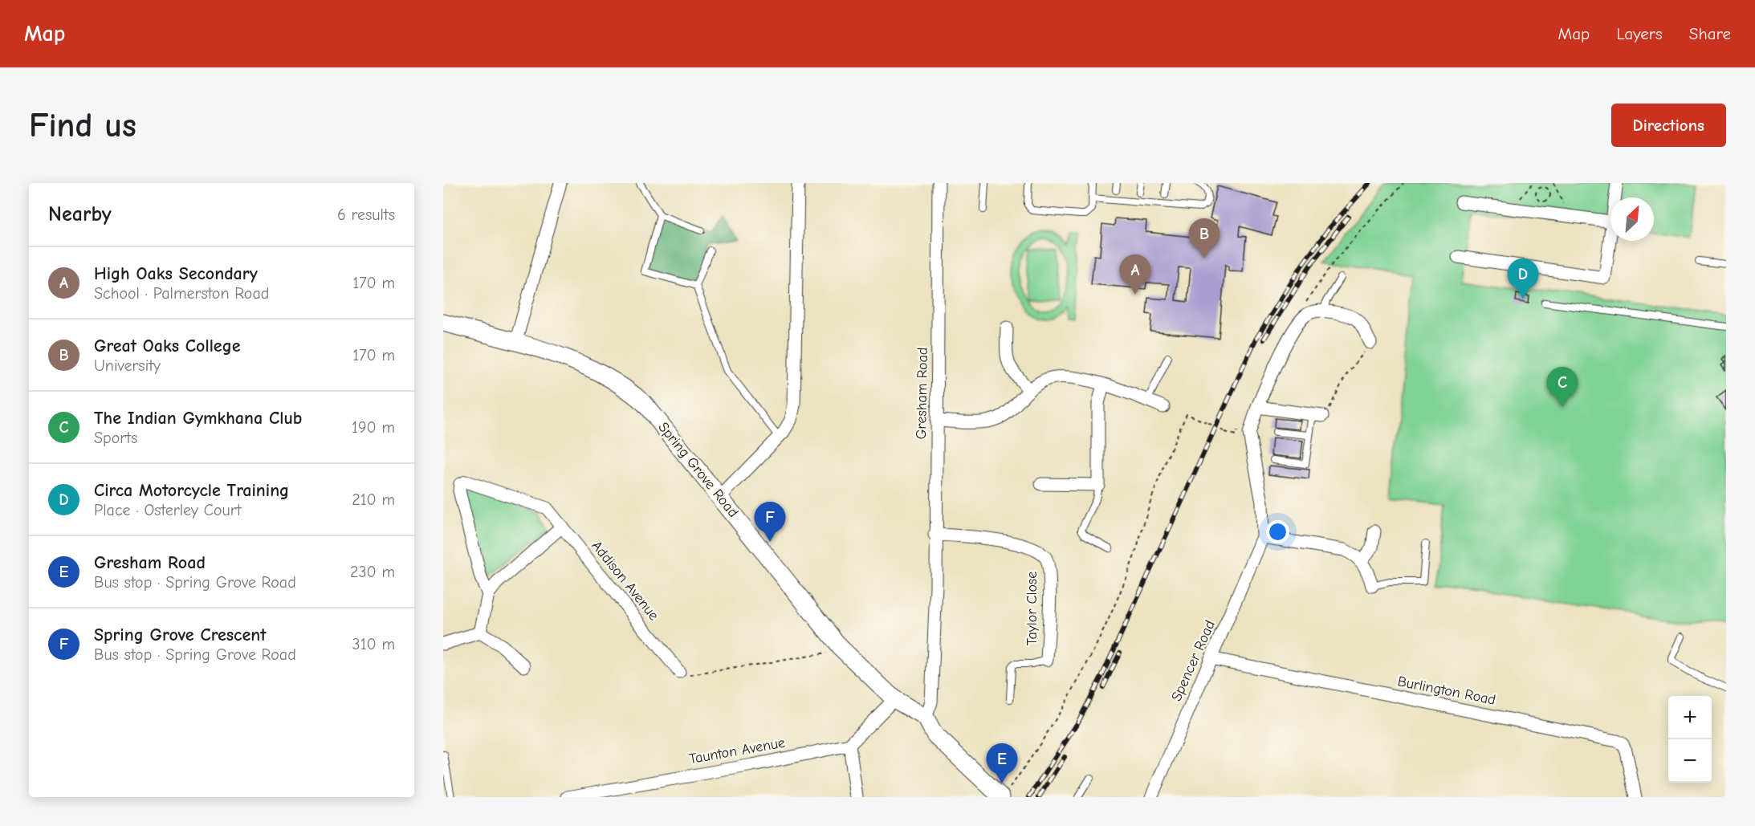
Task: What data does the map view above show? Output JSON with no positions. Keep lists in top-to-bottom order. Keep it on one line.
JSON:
{"streets":{"main road":["Spring Grove Road"],"street":["Gresham Road","Addison Avenue","Taylor Close","Spencer Road","Burlington Road","Taunton Avenue"]},"crossings":[["Gresham Road","Spring Grove Road"],["Gresham Road","Taylor Close"],["Spencer Road","Burlington Road"]],"north":"top right","page":{"header":"Map","nav":["Map","Layers","Share"],"buttons":"Directions","title":"Find us","heading":["Nearby","6 results"],"pins":["B","A","D","C","F","E"],"list":[{"mark":"A","name":"High Oaks Secondary","note":"School · Palmerston Road","value":"170 m"},{"mark":"B","name":"Great Oaks College","note":"University","value":"170 m"},{"mark":"C","name":"The Indian Gymkhana Club","note":"Sports","value":"190 m"},{"mark":"D","name":"Circa Motorcycle Training","note":"Place · Osterley Court","value":"210 m"},{"mark":"E","name":"Gresham Road","note":"Bus stop · Spring Grove Road","value":"230 m"},{"mark":"F","name":"Spring Grove Crescent","note":"Bus stop · Spring Grove Road","value":"310 m"}],"map_buttons":["+","−"]}}
